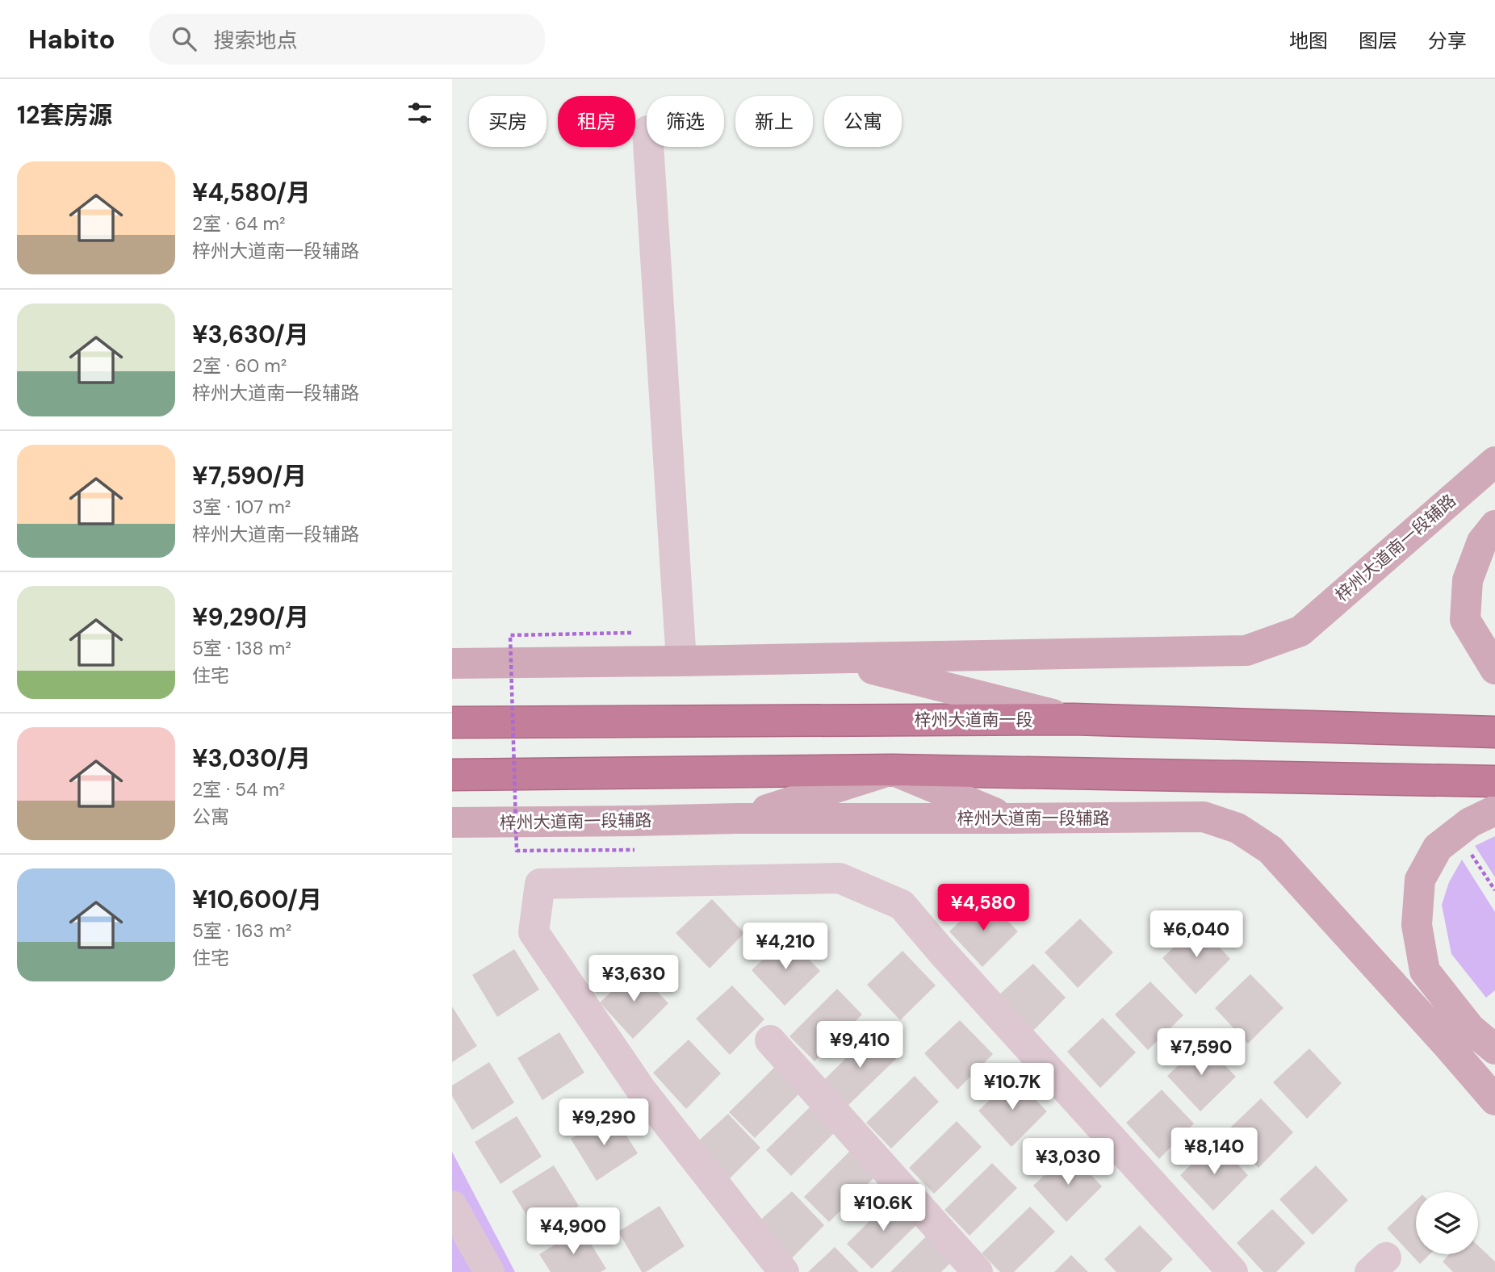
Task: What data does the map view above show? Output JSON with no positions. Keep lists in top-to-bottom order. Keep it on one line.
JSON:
{"streets":{"highway":["梓州大道南一段"],"main road":["梓州大道南一段辅路"]},"page":{"header":"Habito","search":"搜索地点","nav":["地图","图层","分享"],"heading":"12套房源","chip":["买房","租房","筛选","新上","公寓"],"list":[{"name":"¥4,580/月","note":"2室 · 64 m² · 梓州大道南一段辅路"},{"name":"¥3,630/月","note":"2室 · 60 m² · 梓州大道南一段辅路"},{"name":"¥7,590/月","note":"3室 · 107 m² · 梓州大道南一段辅路"},{"name":"¥9,290/月","note":"5室 · 138 m² · 住宅"},{"name":"¥3,030/月","note":"2室 · 54 m² · 公寓"},{"name":"¥10,600/月","note":"5室 · 163 m² · 住宅"}],"price":["¥4,580","¥6,040","¥4,210","¥3,630","¥9,410","¥7,590","¥10.7K","¥9,290","¥8,140","¥3,030","¥10.6K","¥4,900"]}}
